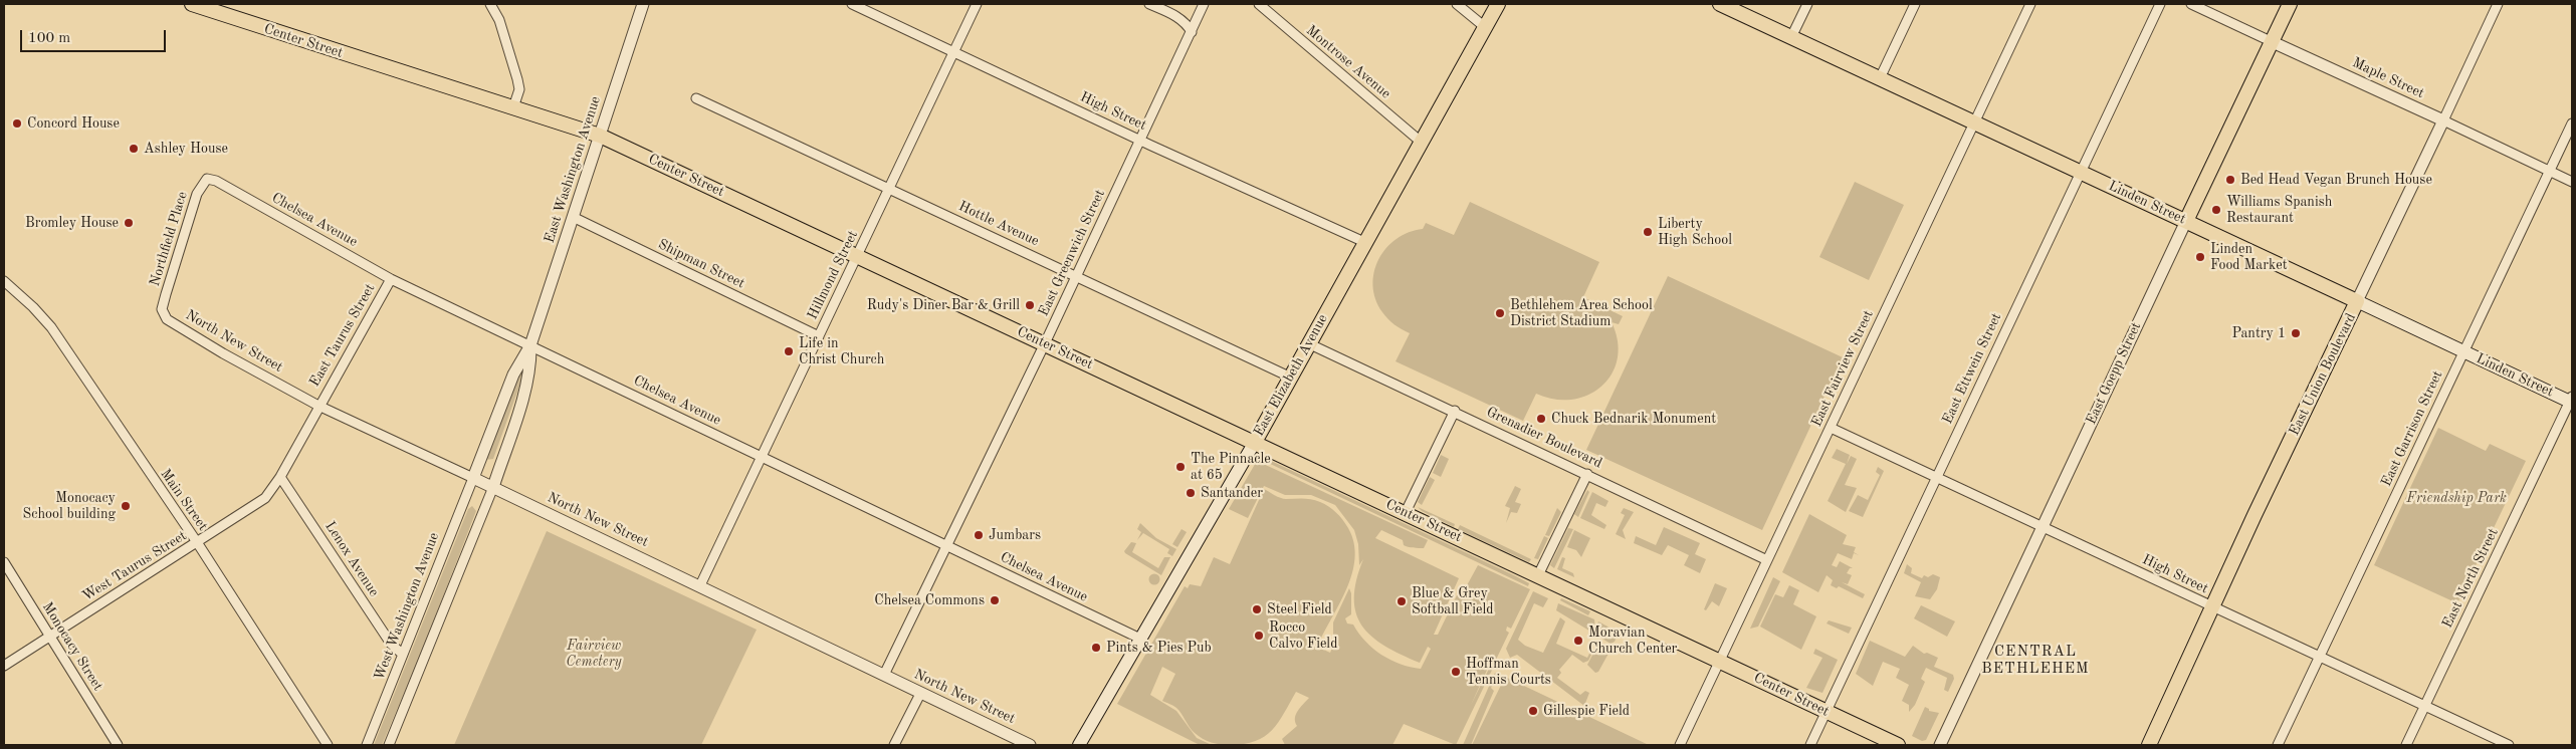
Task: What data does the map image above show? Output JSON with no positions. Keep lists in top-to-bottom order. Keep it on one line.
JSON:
{"streets":{"main road":["Center Street","Linden Street","East Goepp Street","East Union Boulevard","East Elizabeth Avenue"],"street":["Montrose Avenue","Maple Street","High Street","East Washington Avenue","Chelsea Avenue","Hottle Avenue","Northfield Place","East Greenwich Street","Shipman Street","Hillmond Street","East Taurus Street","North New Street","East Fairview Street","East Ettwein Street","East Garrison Street","Grenadier Boulevard","Main Street","Lenox Avenue","West Taurus Street","East North Street","West Washington Avenue","Monocacy Street"]},"crossings":[["Center Street","East Washington Avenue"],["Center Street","East Greenwich Street"],["Center Street","Hillmond Street"],["Center Street","East Fairview Street"],["Center Street","East Ettwein Street"],["Center Street","East Elizabeth Avenue"],["Montrose Avenue","East Elizabeth Avenue"],["Maple Street","East Goepp Street"],["Maple Street","East Union Boulevard"],["Maple Street","East Garrison Street"],["High Street","East Greenwich Street"],["High Street","Hillmond Street"],["High Street","East Fairview Street"],["High Street","East Ettwein Street"],["High Street","East Goepp Street"],["High Street","East Union Boulevard"],["High Street","East Elizabeth Avenue"],["High Street","East Garrison Street"],["High Street","East North Street"],["East Washington Avenue","Chelsea Avenue"],["East Washington Avenue","Shipman Street"],["East Washington Avenue","North New Street"],["East Washington Avenue","West Washington Avenue"],["Linden Street","East Fairview Street"],["Linden Street","East Ettwein Street"],["Linden Street","East Goepp Street"],["Linden Street","East Union Boulevard"],["Linden Street","East Garrison Street"],["Linden Street","East North Street"],["Chelsea Avenue","Northfield Place"],["Chelsea Avenue","East Greenwich Street"],["Chelsea Avenue","Hillmond Street"],["Chelsea Avenue","East Taurus Street"],["Chelsea Avenue","East Elizabeth Avenue"],["Hottle Avenue","East Greenwich Street"],["Hottle Avenue","Hillmond Street"],["Hottle Avenue","East Elizabeth Avenue"],["Northfield Place","North New Street"],["East Greenwich Street","North New Street"],["Shipman Street","Hillmond Street"],["Hillmond Street","North New Street"],["East Taurus Street","North New Street"],["East Taurus Street","West Taurus Street"],["North New Street","West Taurus Street"],["North New Street","West Washington Avenue"],["East Fairview Street","Grenadier Boulevard"],["East Elizabeth Avenue","Grenadier Boulevard"],["Main Street","West Taurus Street"],["Lenox Avenue","West Taurus Street"],["Lenox Avenue","West Washington Avenue"],["West Taurus Street","Monocacy Street"]],"districts":["CENTRAL BETHLEHEM"],"parks":["Friendship Park","Fairview Cemetery"],"places":["Concord House","Ashley House","Bed Head Vegan Brunch House","Williams Spanish Restaurant","Bromley House","Liberty High School","Linden Food Market","Rudy's Diner Bar & Grill","Bethlehem Area School District Stadium","Pantry 1","Life in Christ Church","Chuck Bednarik Monument","The Pinnacle at 65","Santander","Monocacy School building","Jumbars","Chelsea Commons","Blue & Grey Softball Field","Steel Field","Rocco Calvo Field","Moravian Church Center","Pints & Pies Pub","Hoffman Tennis Courts","Gillespie Field"],"scale_bar":"100 m"}
